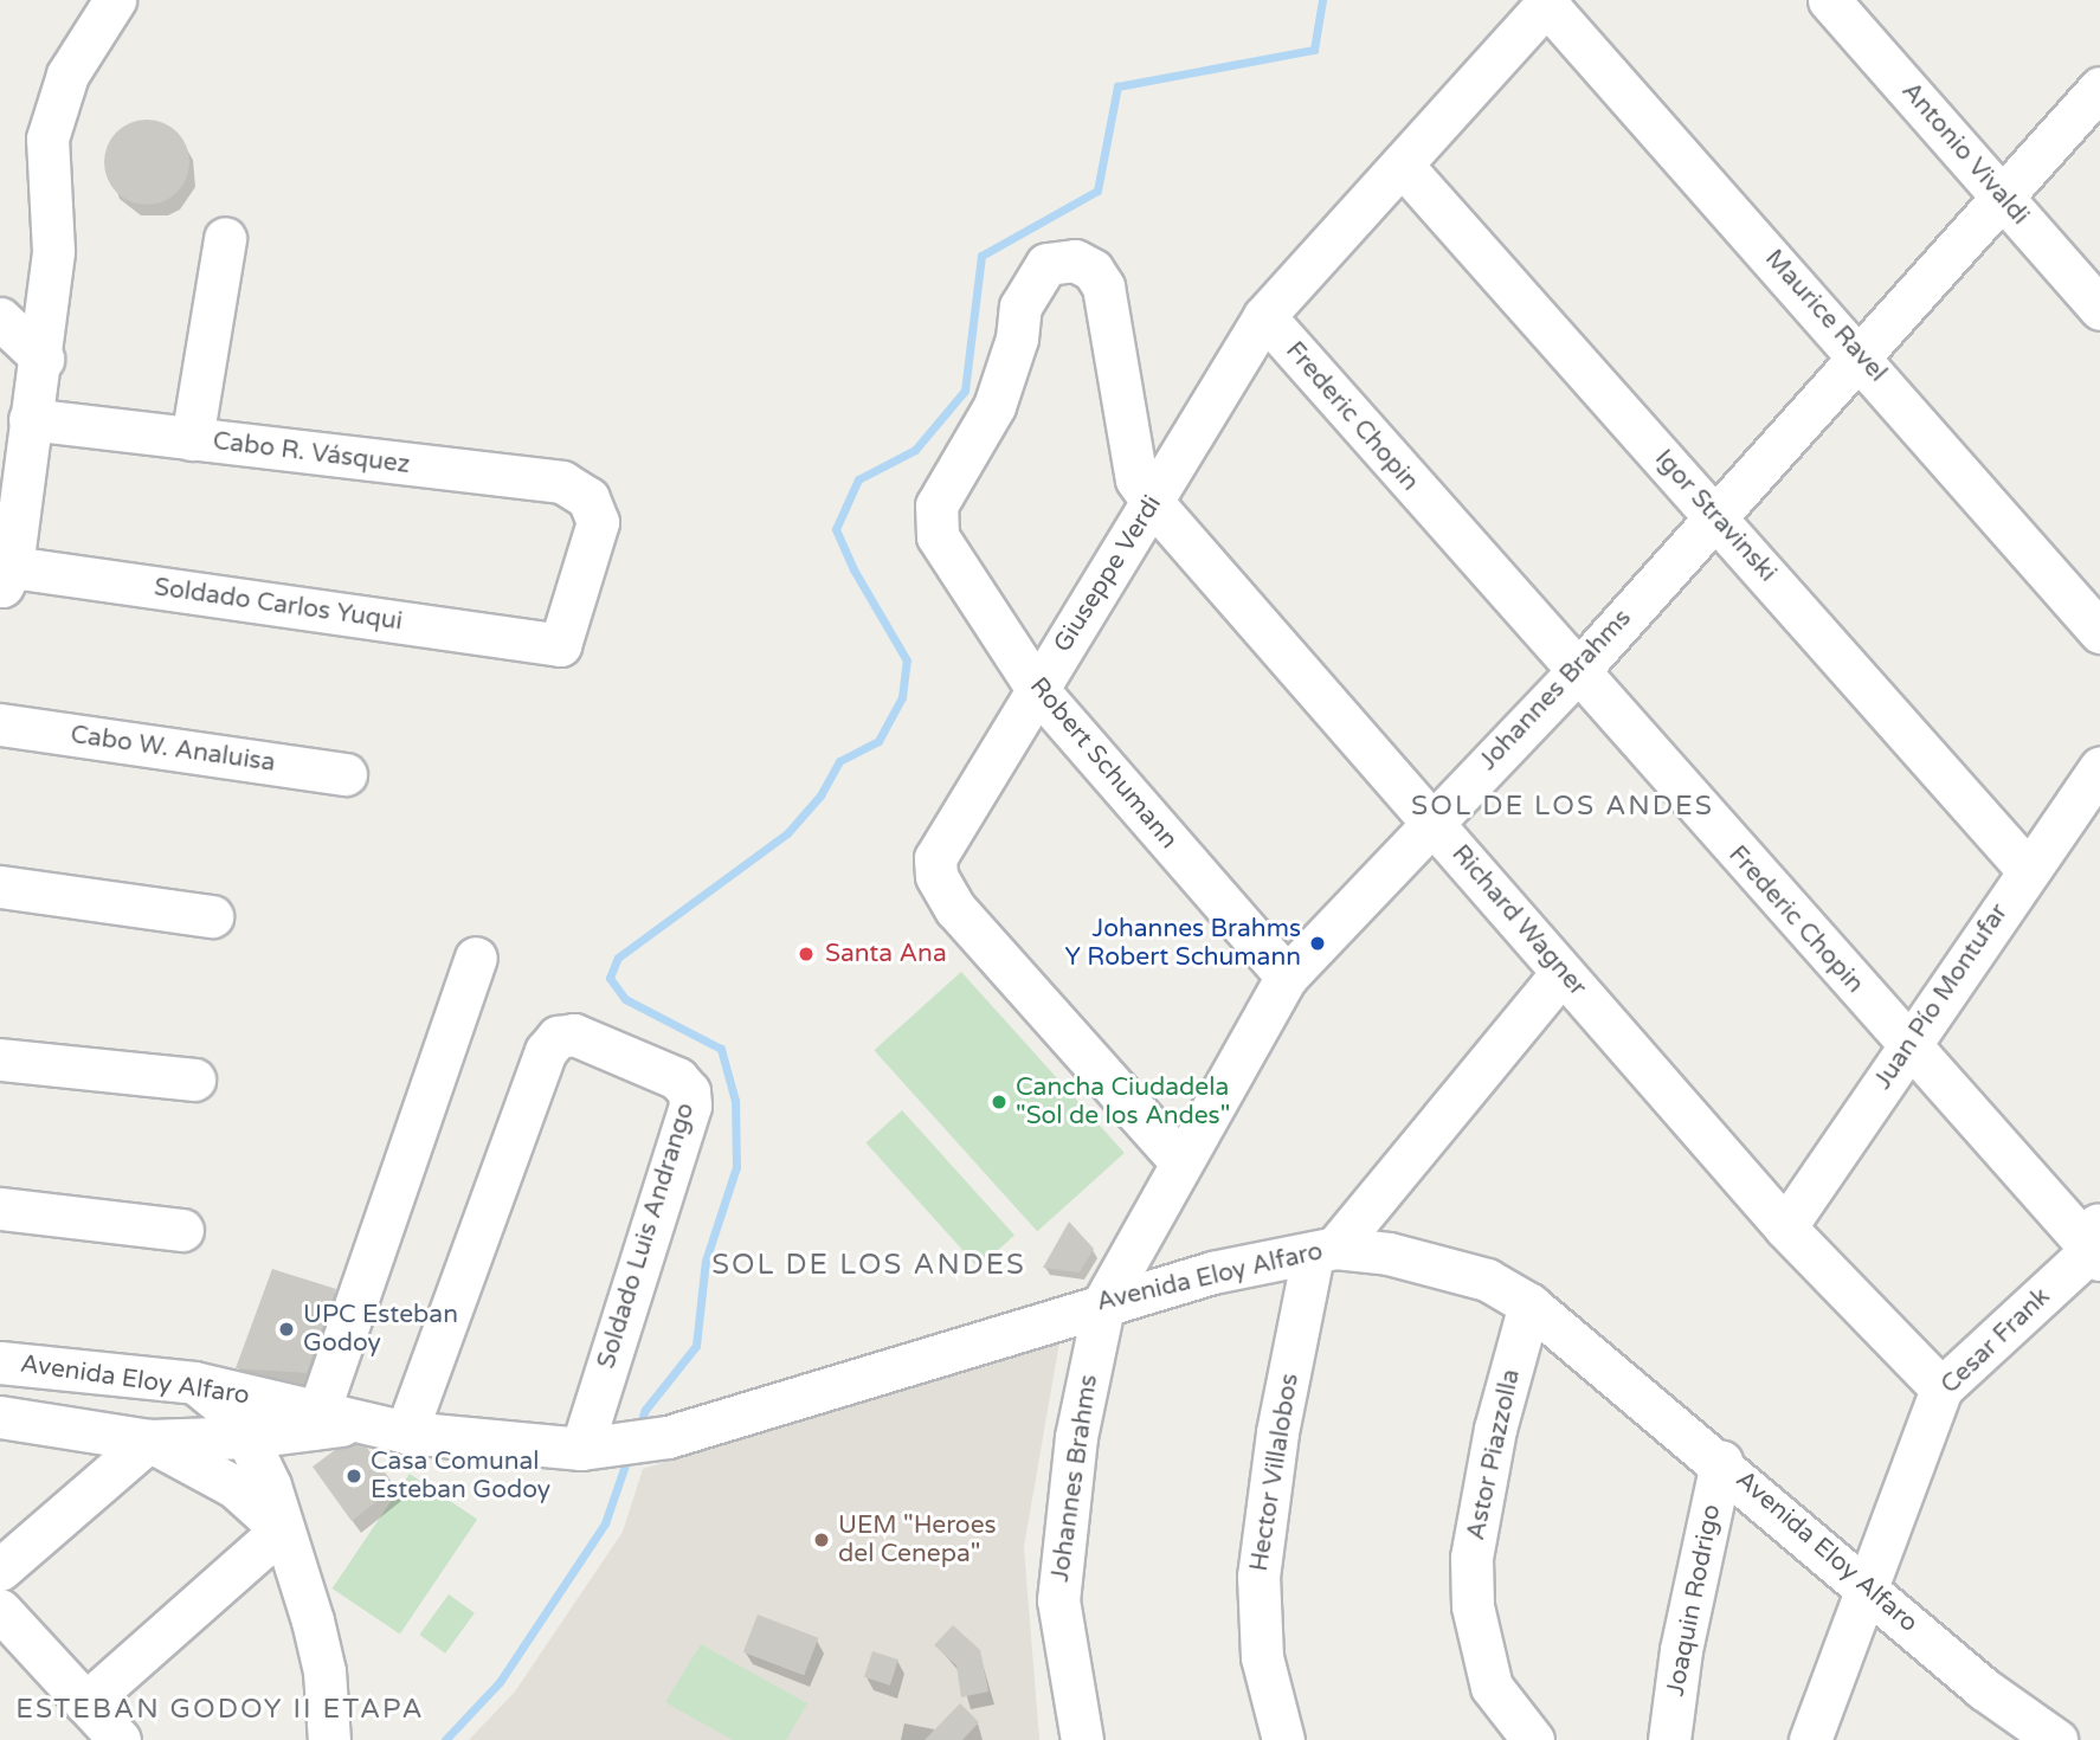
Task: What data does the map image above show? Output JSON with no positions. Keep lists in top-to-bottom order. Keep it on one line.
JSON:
{"streets":{"street":["Antonio Vivaldi","Maurice Ravel","Frederic Chopin","Cabo R. Vásquez","Igor Stravinski","Giuseppe Verdi","Soldado Carlos Yuqui","Johannes Brahms","Cabo W. Analuisa","Robert Schumann","Richard Wagner","Juan Pío Montufar","Soldado Luis Andrango","Avenida Eloy Alfaro","Cesar Frank","Astor Piazzolla","Hector Villalobos","Joaquin Rodrigo"]},"crossings":[["Antonio Vivaldi","Johannes Brahms"],["Maurice Ravel","Giuseppe Verdi"],["Maurice Ravel","Johannes Brahms"],["Frederic Chopin","Giuseppe Verdi"],["Frederic Chopin","Johannes Brahms"],["Frederic Chopin","Juan Pío Montufar"],["Frederic Chopin","Cesar Frank"],["Cabo R. Vásquez","Soldado Carlos Yuqui"],["Igor Stravinski","Giuseppe Verdi"],["Igor Stravinski","Johannes Brahms"],["Igor Stravinski","Juan Pío Montufar"],["Giuseppe Verdi","Johannes Brahms"],["Giuseppe Verdi","Robert Schumann"],["Giuseppe Verdi","Richard Wagner"],["Johannes Brahms","Robert Schumann"],["Johannes Brahms","Richard Wagner"],["Johannes Brahms","Avenida Eloy Alfaro"],["Robert Schumann","Richard Wagner"],["Richard Wagner","Juan Pío Montufar"],["Richard Wagner","Cesar Frank"],["Soldado Luis Andrango","Avenida Eloy Alfaro"],["Avenida Eloy Alfaro","Cesar Frank"],["Avenida Eloy Alfaro","Astor Piazzolla"],["Avenida Eloy Alfaro","Hector Villalobos"],["Avenida Eloy Alfaro","Joaquin Rodrigo"]],"districts":["SOL DE LOS ANDES","SOL DE LOS ANDES","ESTEBAN GODOY II ETAPA"],"places":["Johannes Brahms Y Robert Schumann","Santa Ana","Cancha Ciudadela \"Sol de los Andes\"","UPC Esteban Godoy","Casa Comunal Esteban Godoy","UEM \"Heroes del Cenepa\""]}
